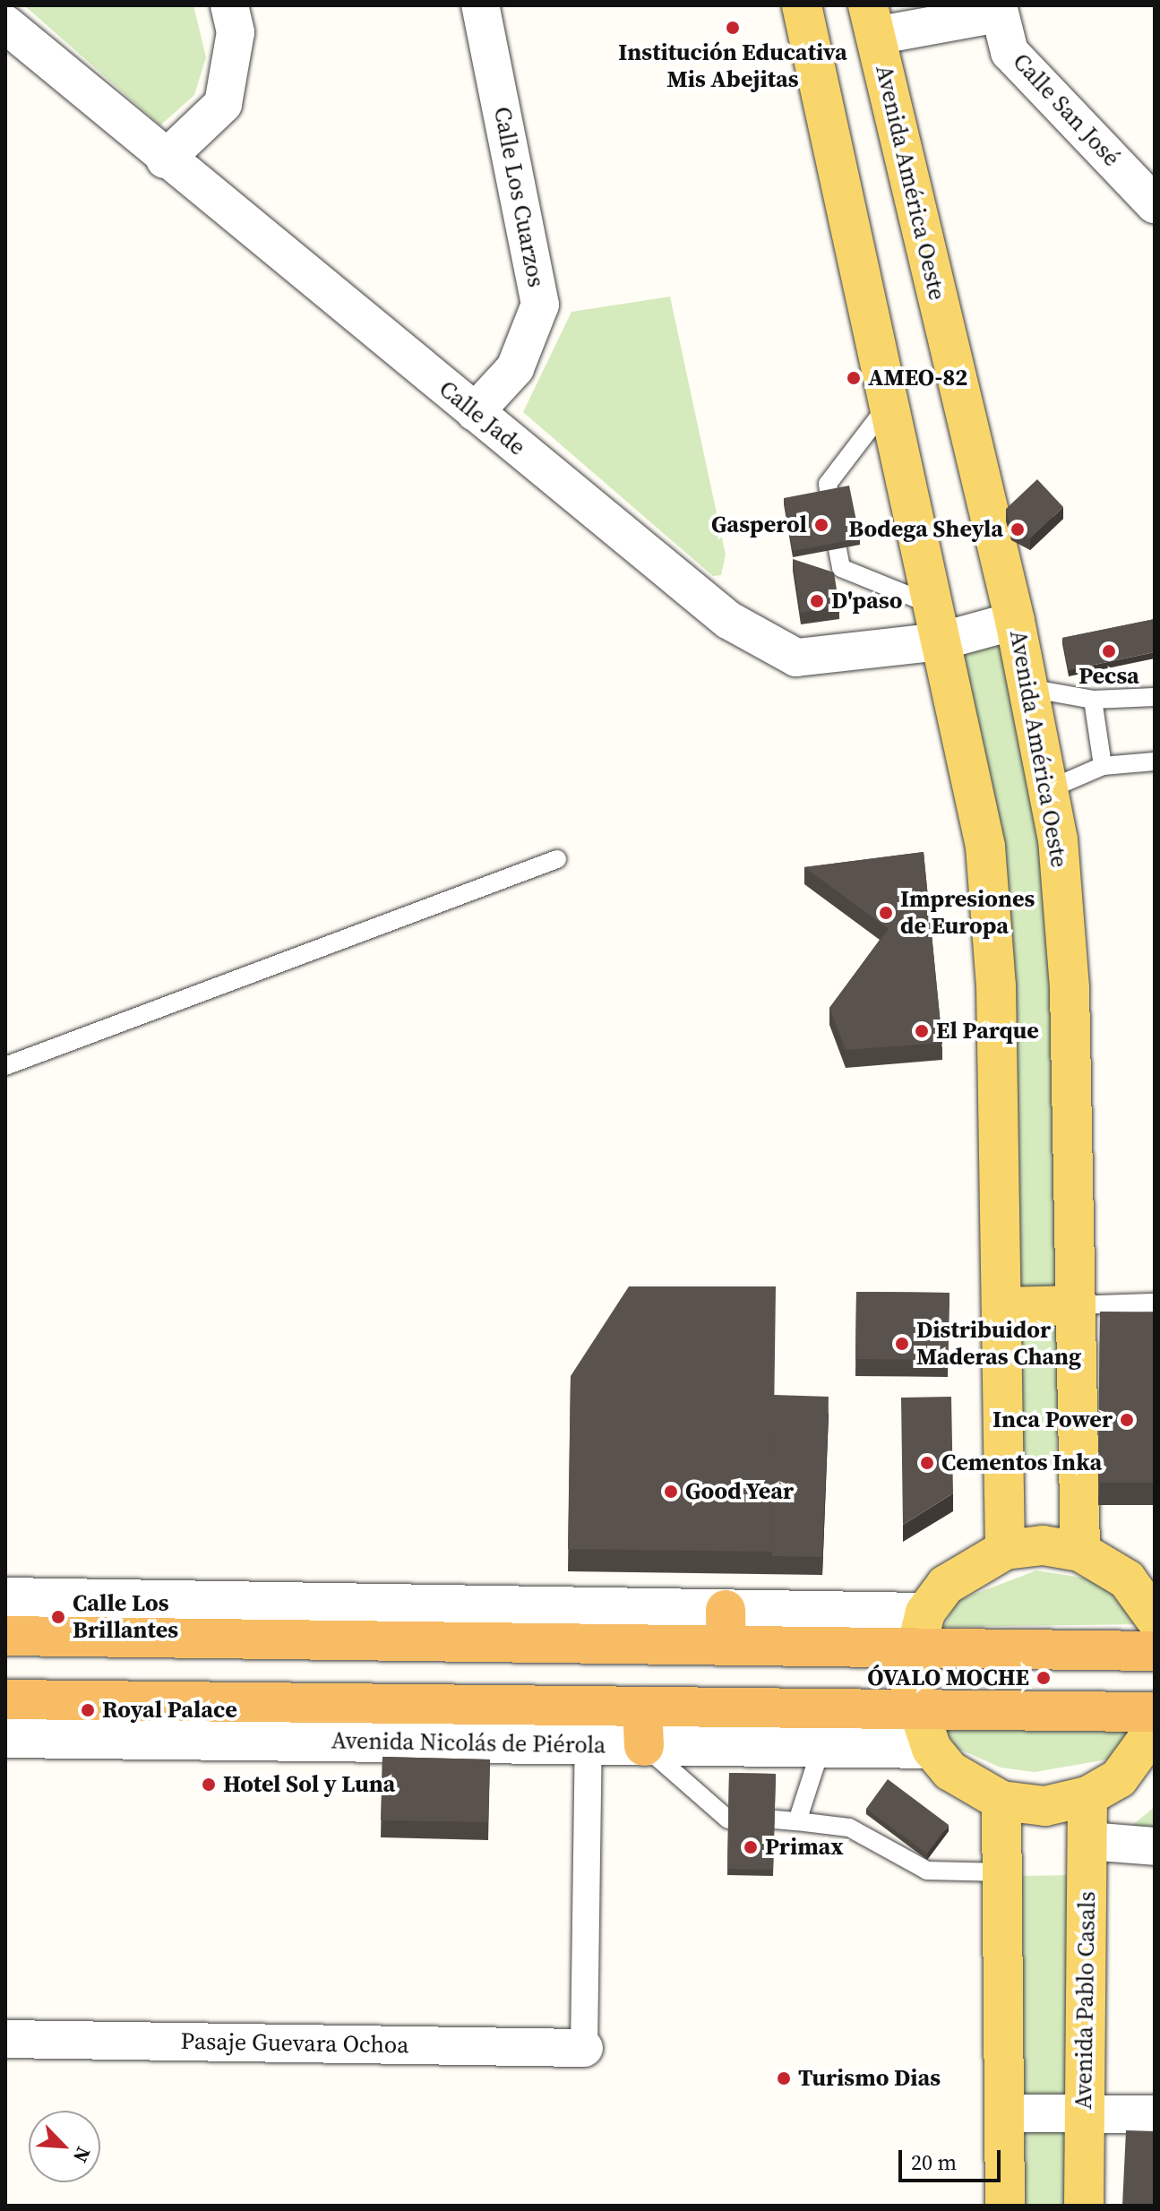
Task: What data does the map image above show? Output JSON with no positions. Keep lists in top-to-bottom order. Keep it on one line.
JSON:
{"streets":{"highway":["Avenida Nicolás de Piérola"],"main road":["Avenida América Oeste","Avenida Pablo Casals"],"street":["Calle San José","Calle Los Cuarzos","Calle Jade","Pasaje Guevara Ochoa"]},"crossings":[["Avenida América Oeste","Calle Jade"],["Calle Los Cuarzos","Calle Jade"]],"places":["Institución Educativa Mis Abejitas","AMEO-82","Gasperol","Bodega Sheyla","D'paso","Pecsa","Impresiones de Europa","El Parque","Distribuidor Maderas Chang","Inca Power","Cementos Inka","Good Year","Calle Los Brillantes","ÓVALO MOCHE","Royal Palace","Hotel Sol y Luna","Primax","Turismo Dias"],"scale_bar":"20 m","north":"bottom right"}
